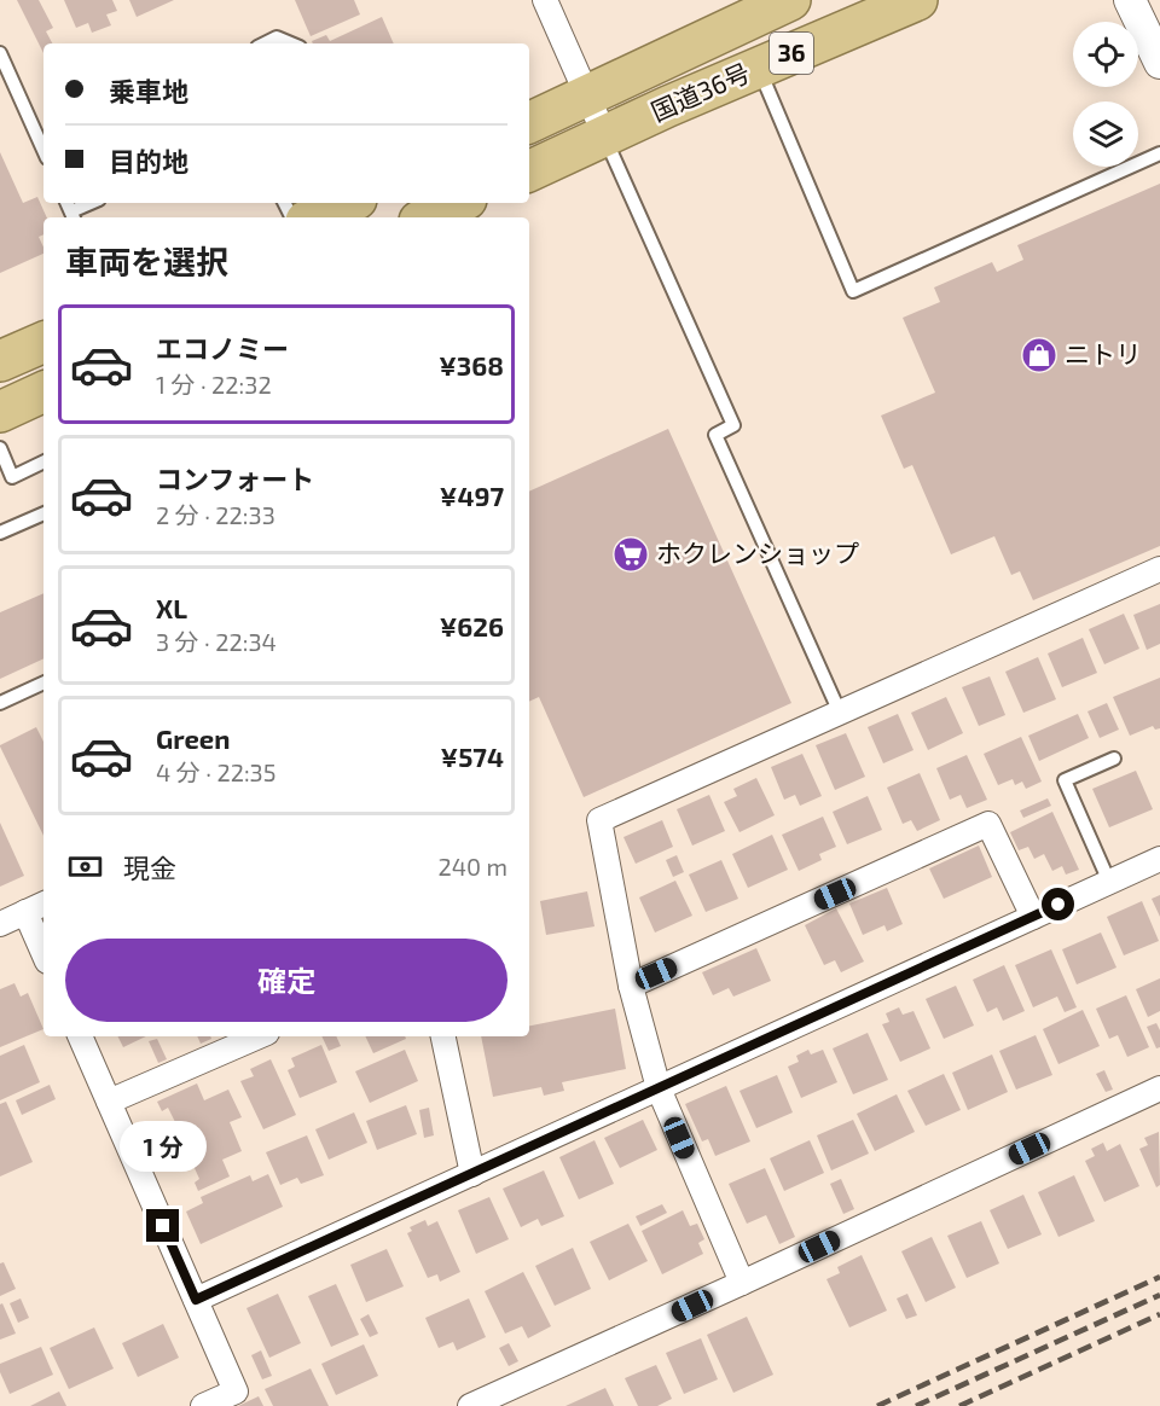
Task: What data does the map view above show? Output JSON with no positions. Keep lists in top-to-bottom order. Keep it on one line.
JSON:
{"streets":{"highway":["36","国道36号"]},"places":{"shop":["ニトリ"],"supermarket":["ホクレンショップ"]},"page":{"banner":["乗車地","目的地"],"heading":"車両を選択","list":[{"name":"エコノミー","note":"1 分 · 22:32","value":"¥368"},{"name":"コンフォート","note":"2 分 · 22:33","value":"¥497"},{"name":"XL","note":"3 分 · 22:34","value":"¥626"},{"name":"Green","note":"4 分 · 22:35","value":"¥574"}],"pay":["現金","240 m"],"buttons":"確定","bubble":"1 分"}}
